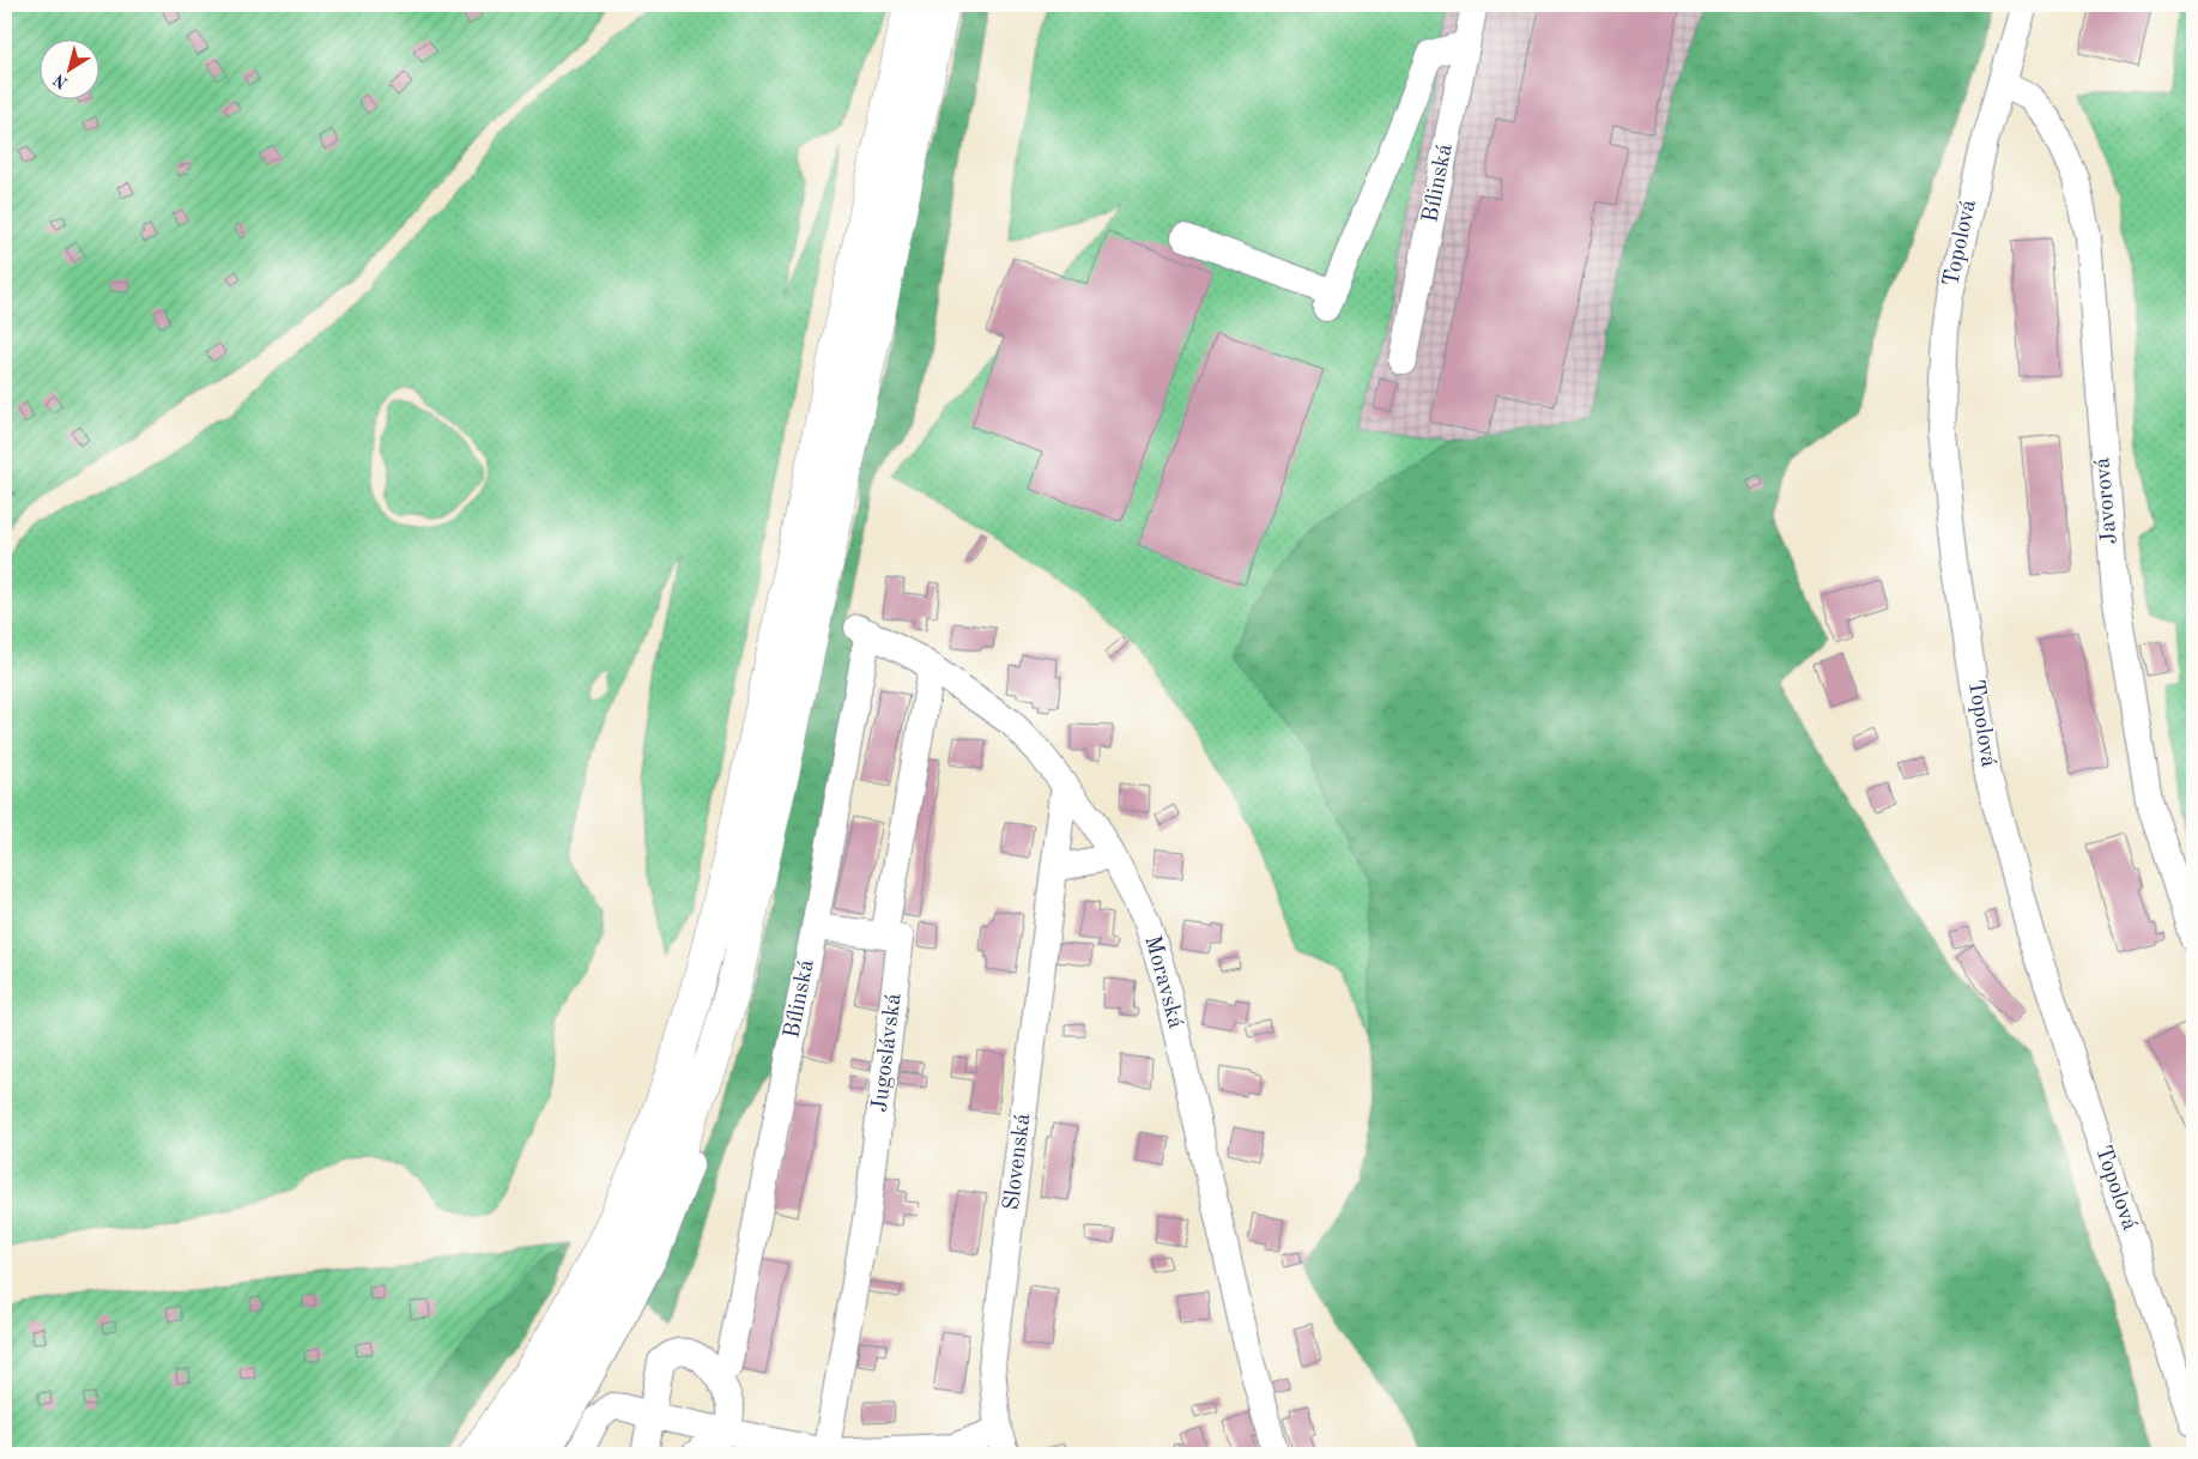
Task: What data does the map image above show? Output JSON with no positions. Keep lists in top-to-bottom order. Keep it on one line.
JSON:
{"streets":{"street":["Bílinská","Topolová","Javorová","Moravská","Jugoslávská","Slovenská"]},"crossings":[["Bílinská","Moravská"],["Topolová","Javorová"],["Moravská","Slovenská"]],"north":"bottom left"}
